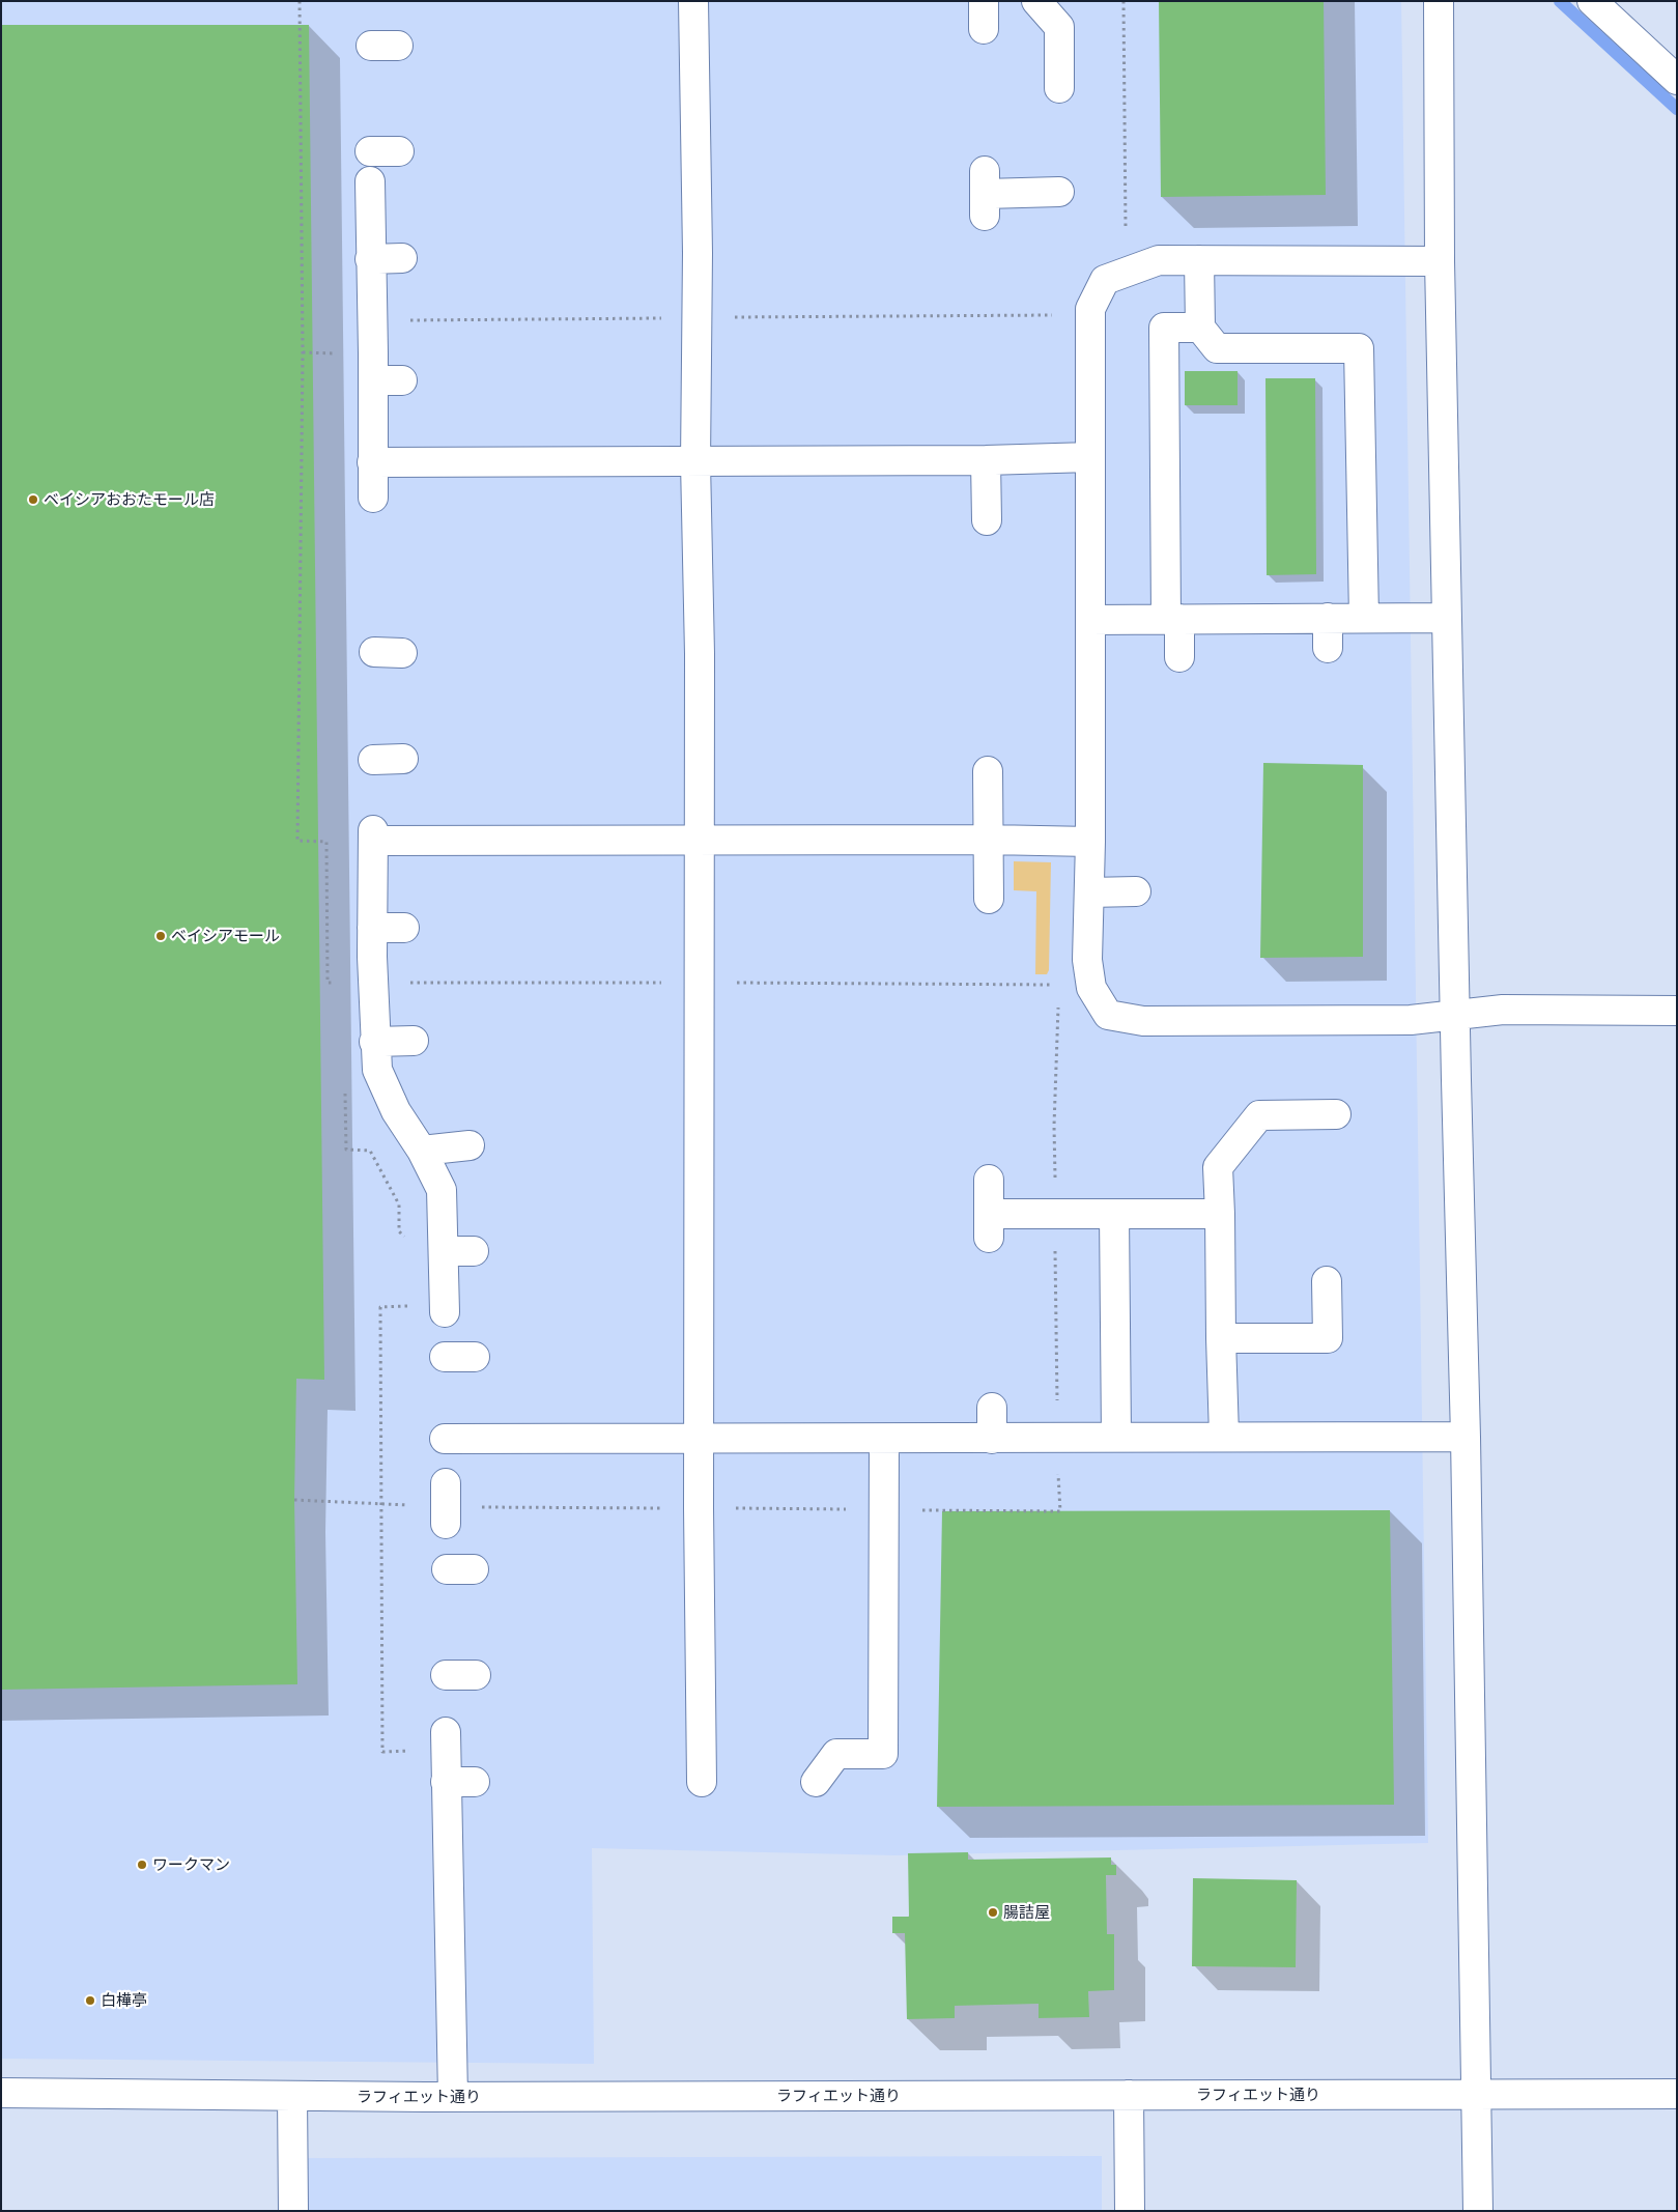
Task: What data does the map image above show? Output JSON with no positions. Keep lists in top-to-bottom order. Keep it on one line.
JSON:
{"streets":{"street":["ラフィエット通り"]},"places":["ベイシアおおたモール店","ベイシアモール","ワークマン","腸詰屋","白樺亭"]}
